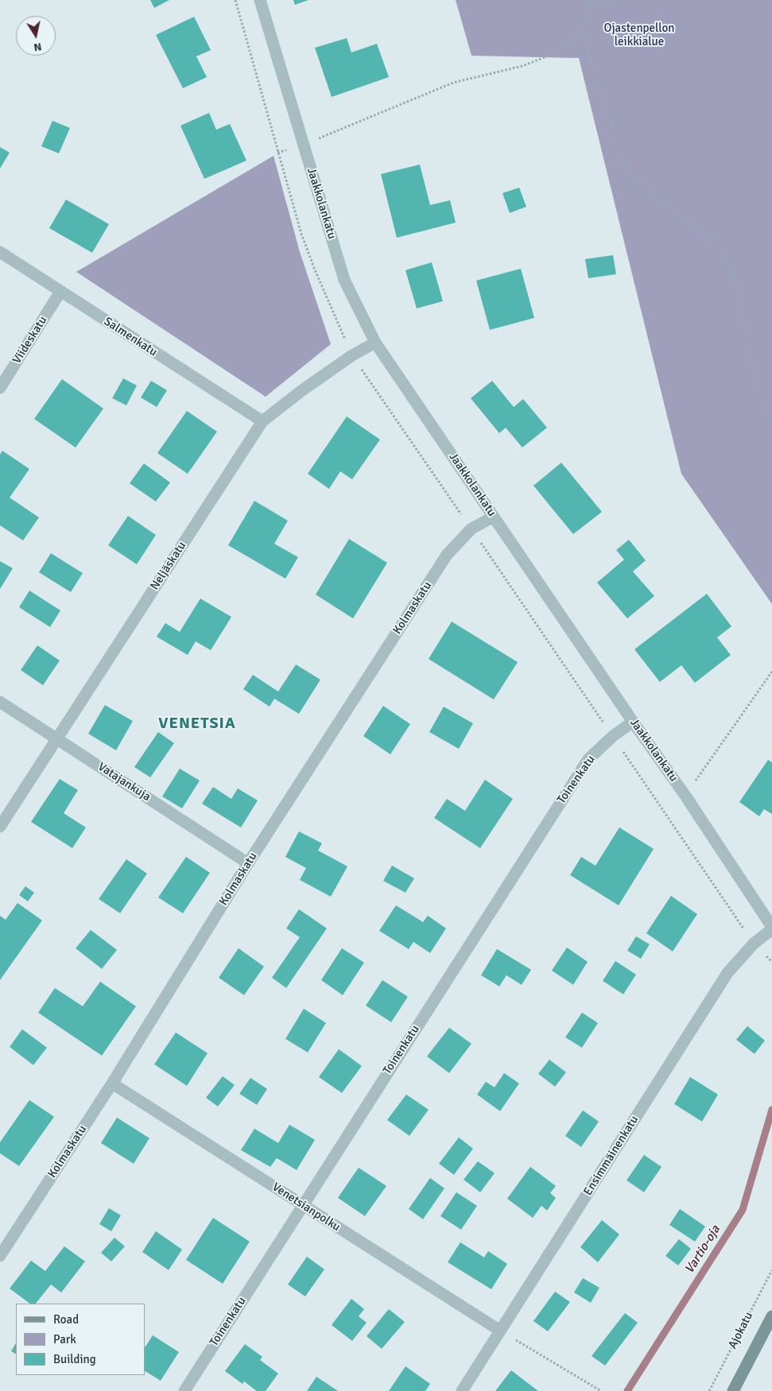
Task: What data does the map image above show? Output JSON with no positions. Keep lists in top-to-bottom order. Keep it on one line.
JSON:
{"streets":{"street":["Jaakkolankatu","Salmenkatu","Viideskatu","Neljäskatu","Kolmaskatu","Toinenkatu","Vatajankuja","Ensimmäinenkatu","Venetsianpolku","Ajokatu"]},"crossings":[["Jaakkolankatu","Neljäskatu"],["Jaakkolankatu","Kolmaskatu"],["Jaakkolankatu","Toinenkatu"],["Jaakkolankatu","Ensimmäinenkatu"],["Salmenkatu","Viideskatu"],["Salmenkatu","Neljäskatu"],["Neljäskatu","Vatajankuja"],["Kolmaskatu","Vatajankuja"],["Kolmaskatu","Venetsianpolku"],["Toinenkatu","Venetsianpolku"],["Ensimmäinenkatu","Venetsianpolku"]],"districts":["VENETSIA"],"water":["Vartio-oja"],"parks":["Ojastenpellon leikkialue"],"legend":["Road","Park","Building"],"north":"bottom"}
